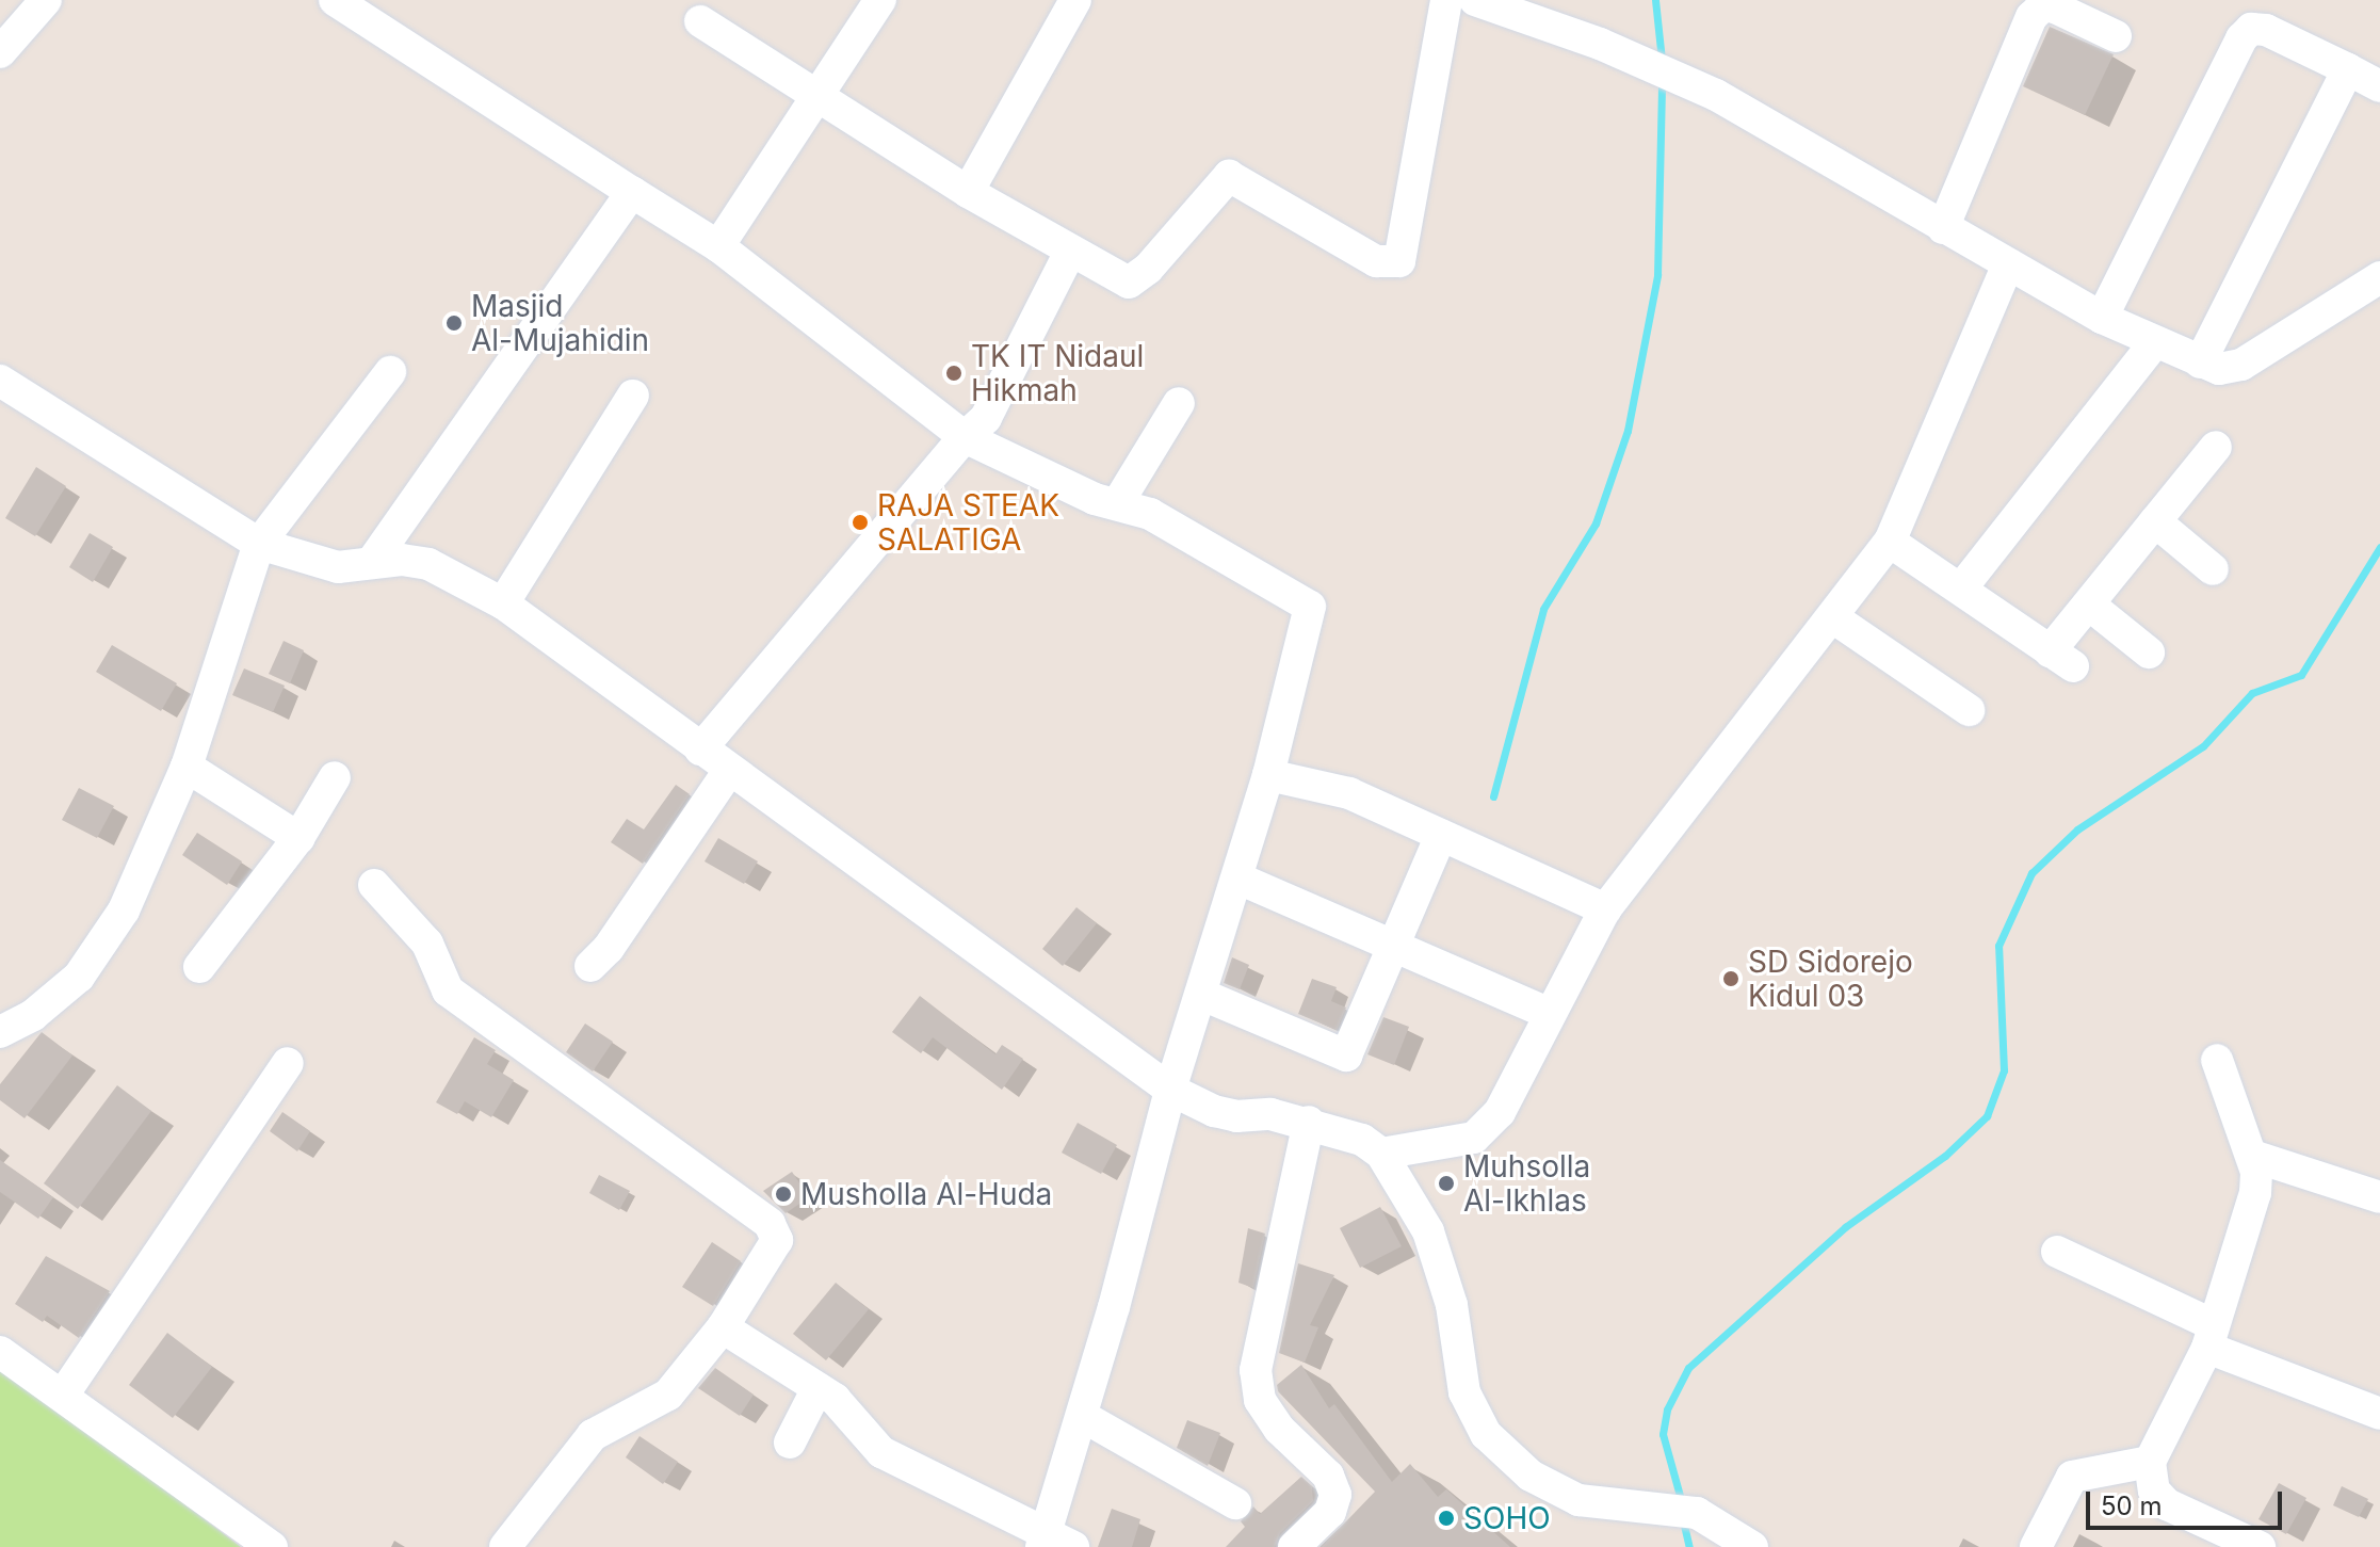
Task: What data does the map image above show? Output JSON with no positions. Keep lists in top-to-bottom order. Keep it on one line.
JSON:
{"places":["Masjid Al-Mujahidin","TK IT Nidaul Hikmah","RAJA STEAK SALATIGA","SD Sidorejo Kidul 03","Muhsolla Al-Ikhlas","Musholla Al-Huda","SOHO"],"scale_bar":"50 m"}
